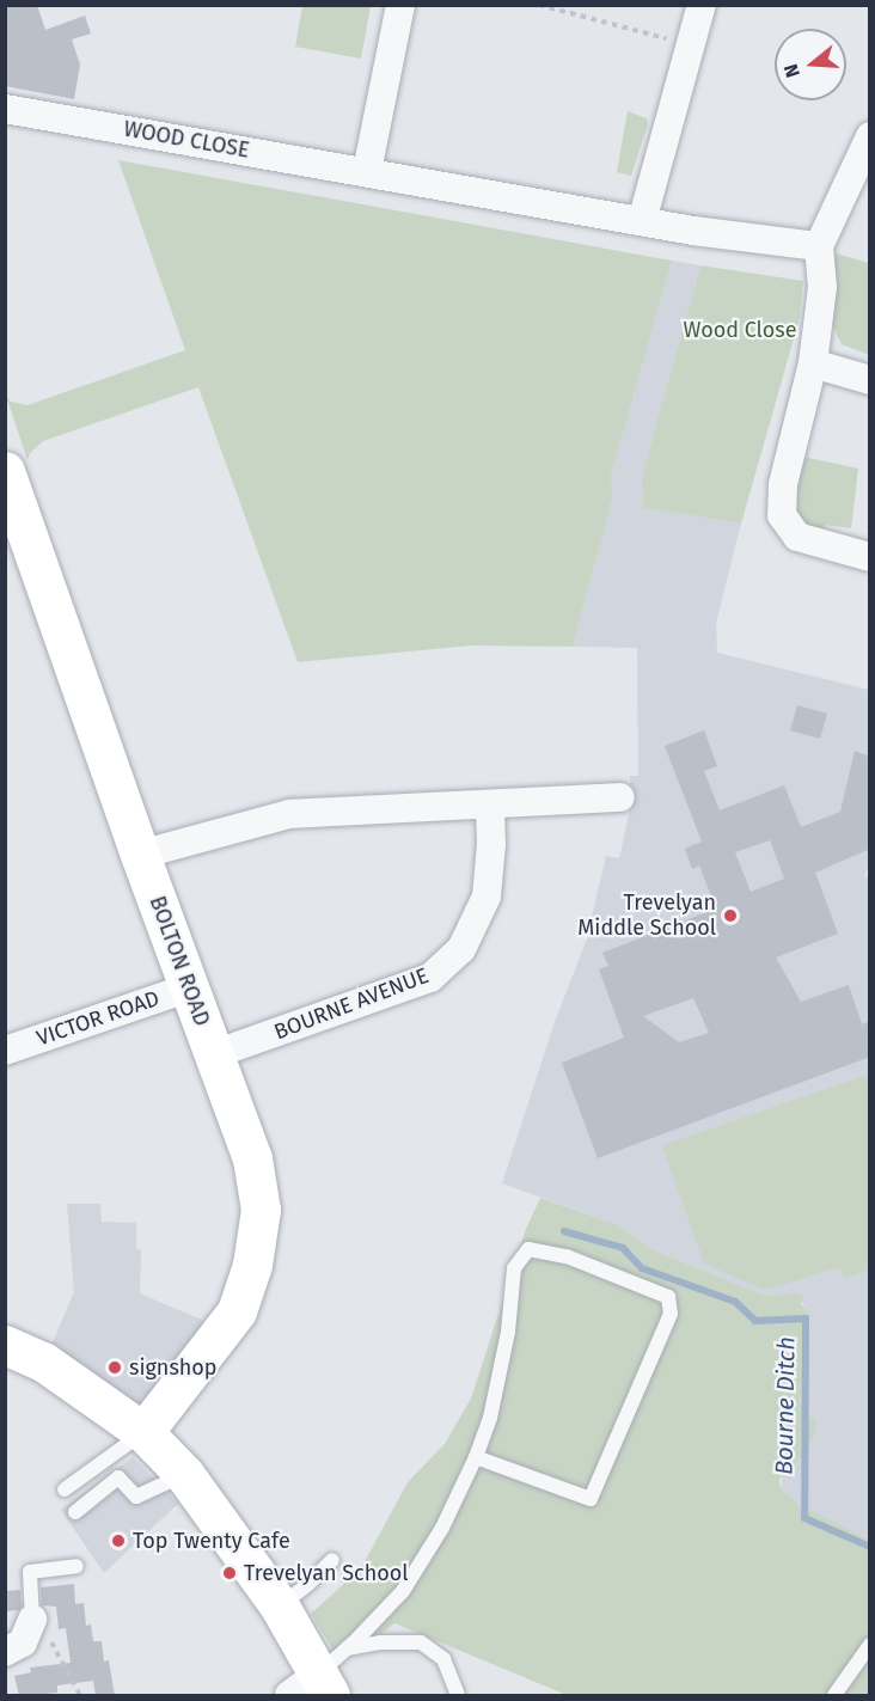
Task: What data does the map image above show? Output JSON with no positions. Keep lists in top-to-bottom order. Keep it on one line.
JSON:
{"streets":{"street":["WOOD CLOSE","BOLTON ROAD","BOURNE AVENUE","VICTOR ROAD"]},"crossings":[["BOLTON ROAD","BOURNE AVENUE"],["BOLTON ROAD","VICTOR ROAD"]],"water":["Bourne Ditch"],"parks":["Wood Close"],"places":["Trevelyan Middle School","signshop","Top Twenty Cafe","Trevelyan School"],"north":"left"}
